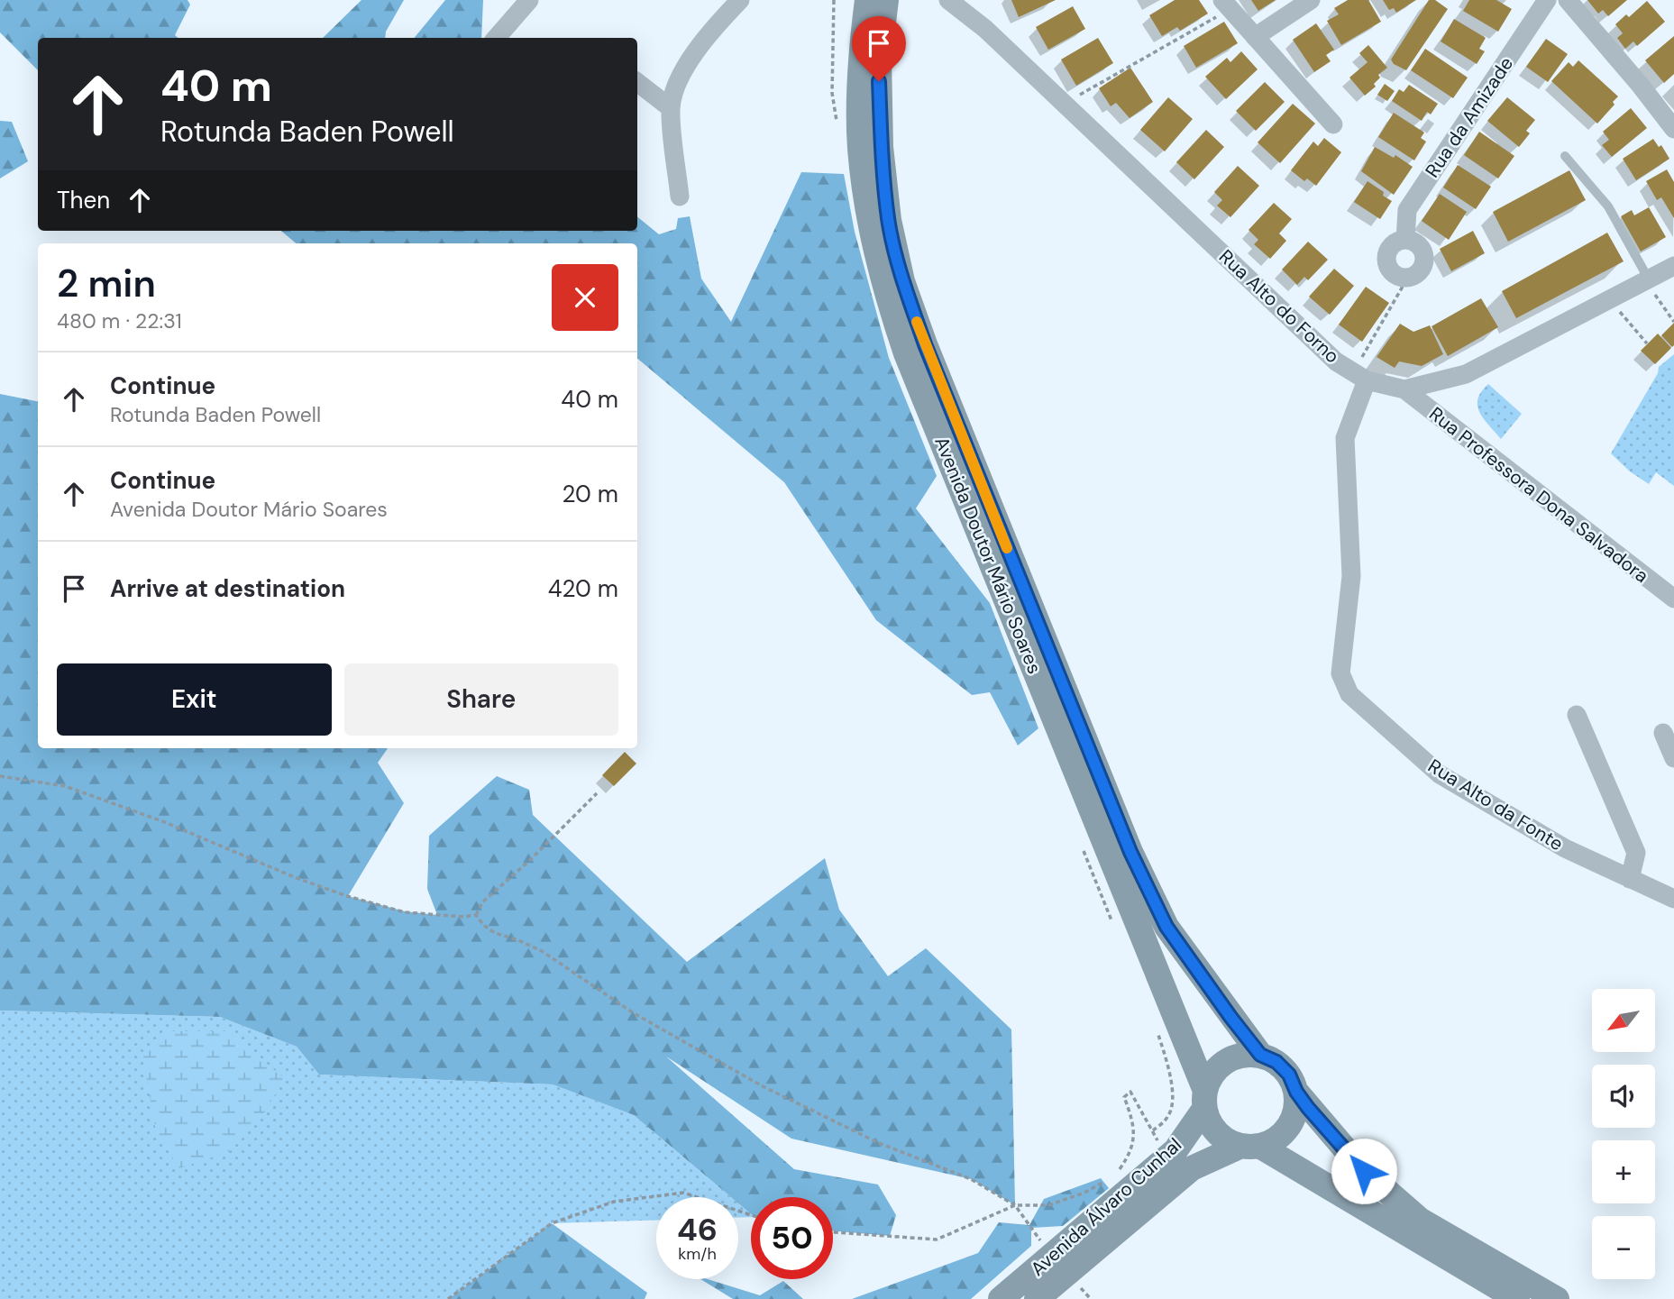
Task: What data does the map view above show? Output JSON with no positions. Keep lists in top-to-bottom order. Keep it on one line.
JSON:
{"streets":{"main road":["Avenida Doutor Mário Soares","Avenida Álvaro Cunhal"],"street":["Rua da Amizade","Rua Alto do Forno","Rua Professora Dona Salvadora","Rua Alto da Fonte"]},"crossings":[["Rua Alto do Forno","Rua Professora Dona Salvadora"],["Rua Alto do Forno","Rua Alto da Fonte"],["Avenida Doutor Mário Soares","Avenida Álvaro Cunhal"]],"north":"bottom left","page":{"turn":["40 m","Rotunda Baden Powell"],"then":"Then","heading":["2 min","480 m · 22:31"],"list":[{"name":"Continue","note":"Rotunda Baden Powell","value":"40 m"},{"name":"Continue","note":"Avenida Doutor Mário Soares","value":"20 m"},{"name":"Arrive at destination","value":"420 m"}],"buttons":["Exit","Share"],"map_buttons":["+","−"],"speed":"46 km/h","limit":"50"}}
